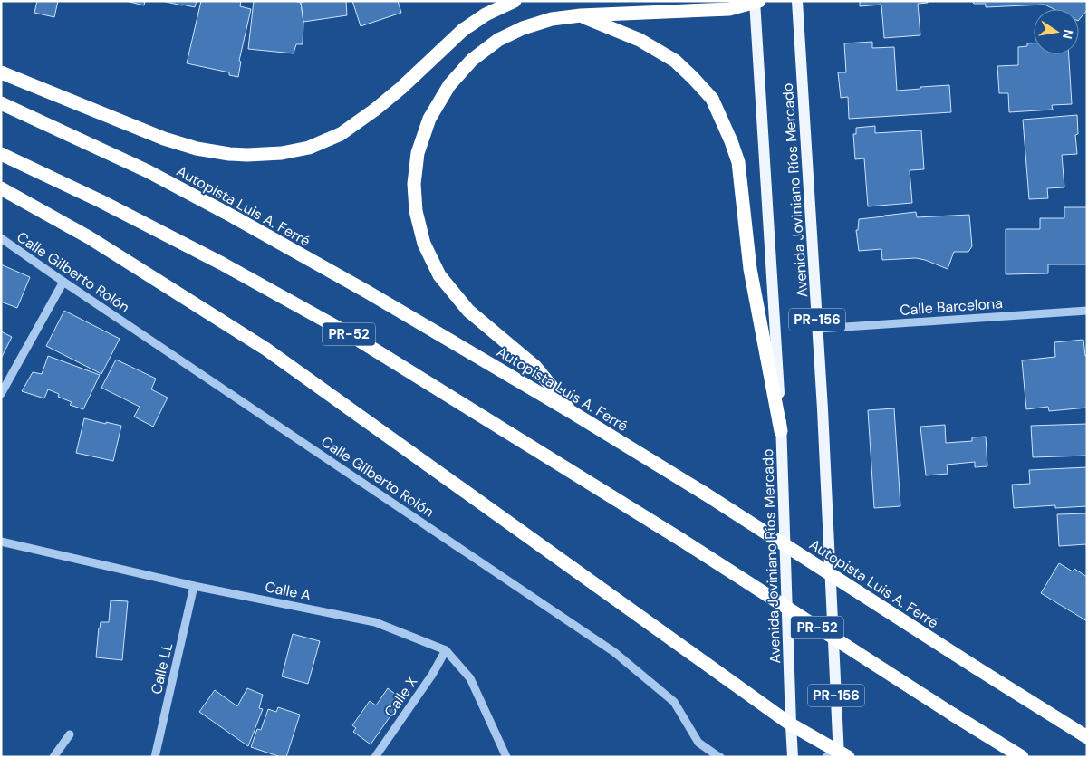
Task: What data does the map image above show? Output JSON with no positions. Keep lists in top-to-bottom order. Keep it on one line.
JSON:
{"streets":{"highway":["Autopista Luis A. Ferré","PR-52"],"main road":["Avenida Joviniano Ríos Mercado","PR-156"],"street":["Calle Gilberto Rolón","Calle Barcelona","Calle A","Calle LL","Calle X"]},"crossings":[["Avenida Joviniano Ríos Mercado","Calle Barcelona"],["Calle A","Calle LL"],["Calle A","Calle X"]],"north":"right"}
